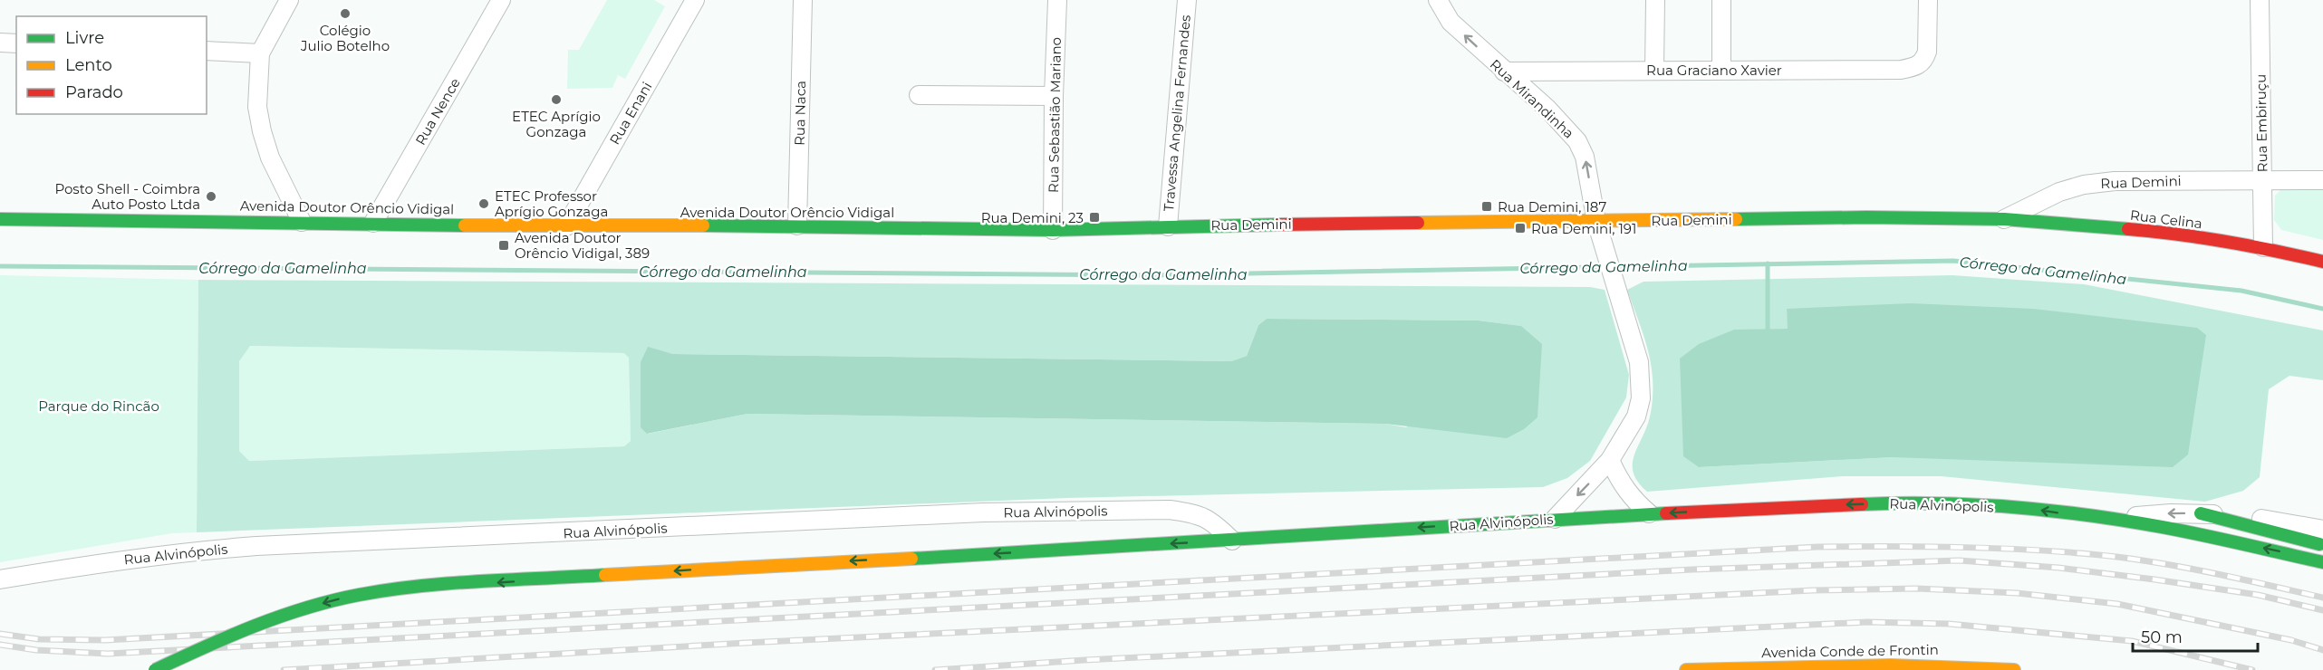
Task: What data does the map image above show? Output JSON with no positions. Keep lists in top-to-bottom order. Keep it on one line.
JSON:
{"streets":{"main road":["Rua Demini","Avenida Doutor Orêncio Vidigal","Rua Celina","Rua Alvinópolis","Avenida Conde de Frontin"],"street":["Rua Graciano Xavier","Rua Mirandinha","Rua Nence","Rua Enani","Rua Naca","Travessa Angelina Fernandes","Rua Sebastião Mariano","Rua Embiruçu"]},"crossings":[["Rua Graciano Xavier","Rua Mirandinha"],["Rua Mirandinha","Rua Demini"],["Rua Mirandinha","Rua Alvinópolis"],["Rua Nence","Avenida Doutor Orêncio Vidigal"],["Rua Enani","Avenida Doutor Orêncio Vidigal"],["Rua Naca","Avenida Doutor Orêncio Vidigal"],["Travessa Angelina Fernandes","Rua Demini"],["Rua Sebastião Mariano","Rua Demini"],["Rua Sebastião Mariano","Avenida Doutor Orêncio Vidigal"],["Rua Embiruçu","Rua Demini"],["Rua Embiruçu","Rua Celina"],["Rua Demini","Avenida Doutor Orêncio Vidigal"],["Rua Demini","Rua Celina"]],"one_way":["Rua Alvinópolis"],"water":["Córrego da Gamelinha"],"parks":["Parque do Rincão"],"places":{"other":["Colégio Julio Botelho","ETEC Aprígio Gonzaga","Posto Shell - Coimbra Auto Posto Ltda","ETEC Professor Aprígio Gonzaga"],"transit":["Rua Demini, 187","Rua Demini, 23","Rua Demini, 191","Avenida Doutor Orêncio Vidigal, 389"]},"legend":["Livre","Lento","Parado"],"scale_bar":"50 m"}
